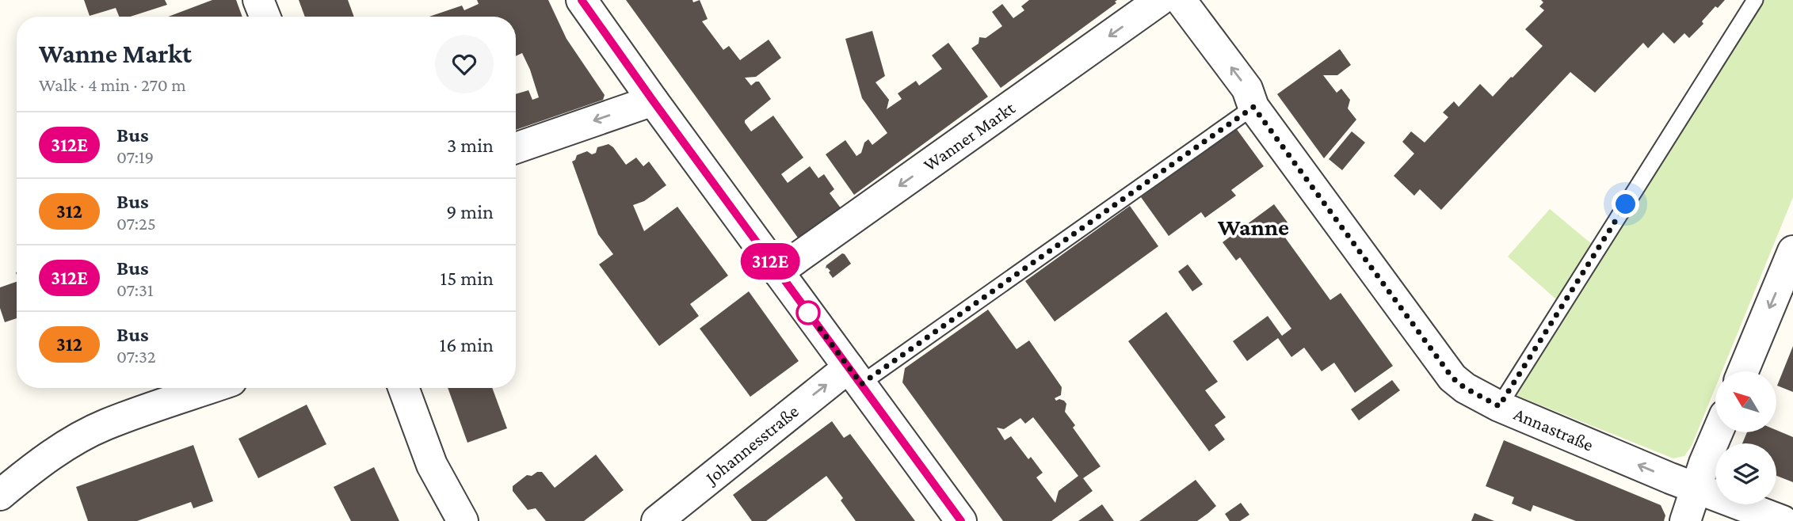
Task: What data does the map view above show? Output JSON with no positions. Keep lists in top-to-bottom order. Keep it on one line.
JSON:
{"streets":{"street":["Wanner Markt","Annastraße","Johannesstraße"]},"one_way":["Wanner Markt","Annastraße","Johannesstraße"],"districts":["Wanne"],"lines":["bus line 312E"],"north":"top left","page":{"on_map":"312E","heading":["Wanne Markt","Walk · 4 min · 270 m"],"list":[{"mark":"312E","name":"Bus","note":"07:19","value":"3 min"},{"mark":"312","name":"Bus","note":"07:25","value":"9 min"},{"mark":"312E","name":"Bus","note":"07:31","value":"15 min"},{"mark":"312","name":"Bus","note":"07:32","value":"16 min"}]}}
